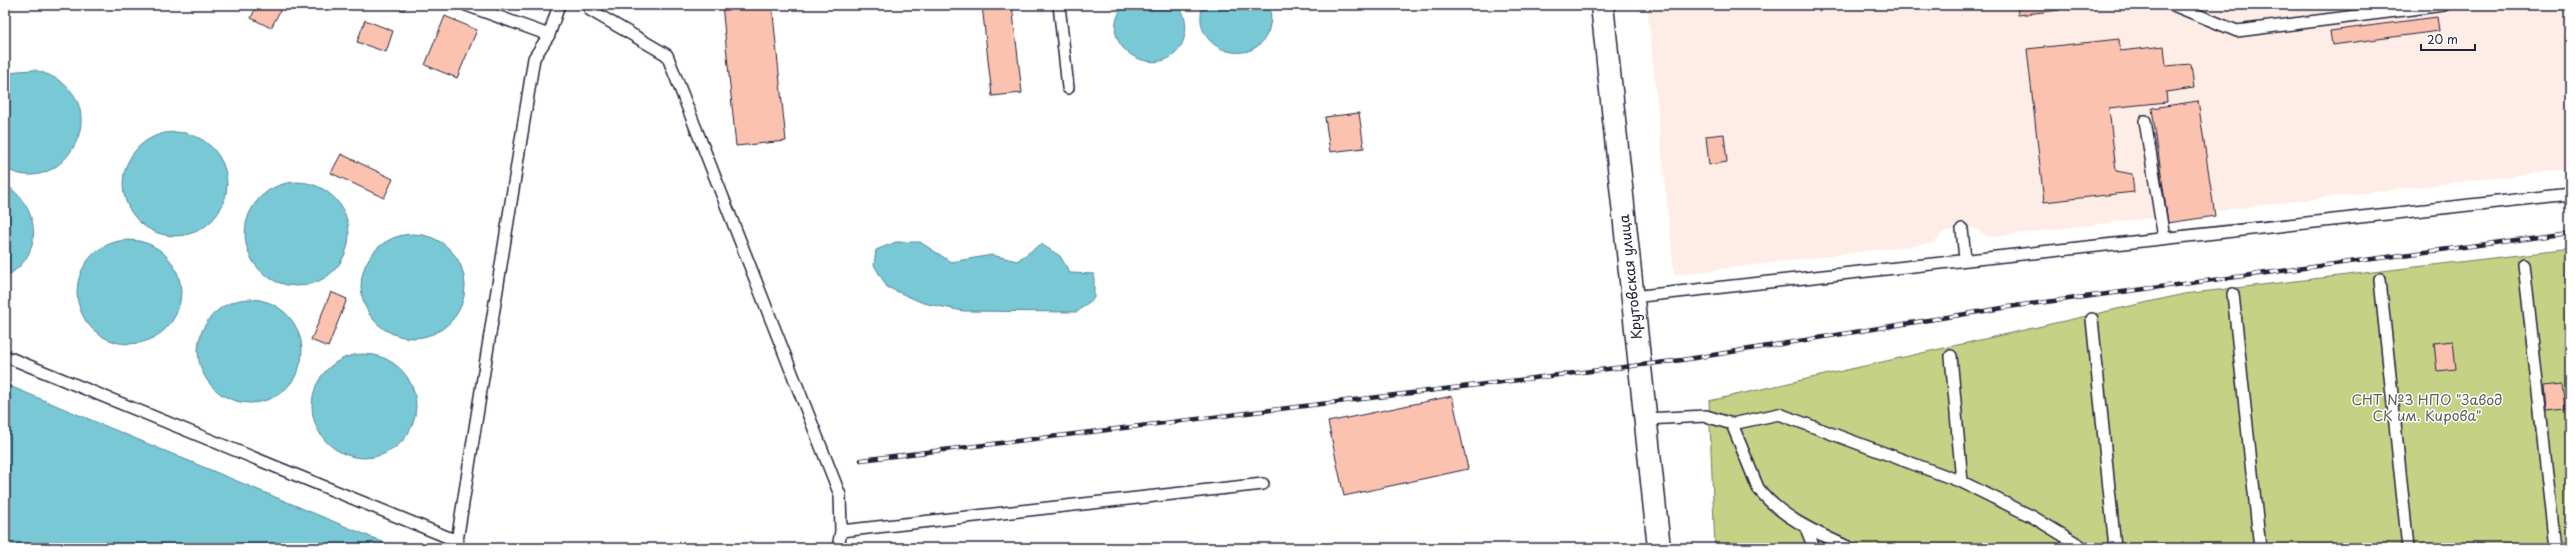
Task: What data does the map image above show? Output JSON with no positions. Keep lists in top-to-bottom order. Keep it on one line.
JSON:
{"streets":{"street":["Крутовская улица"]},"parks":["СНТ №3 НПО \"Завод СК им. Кирова\""],"scale_bar":"20 m"}
